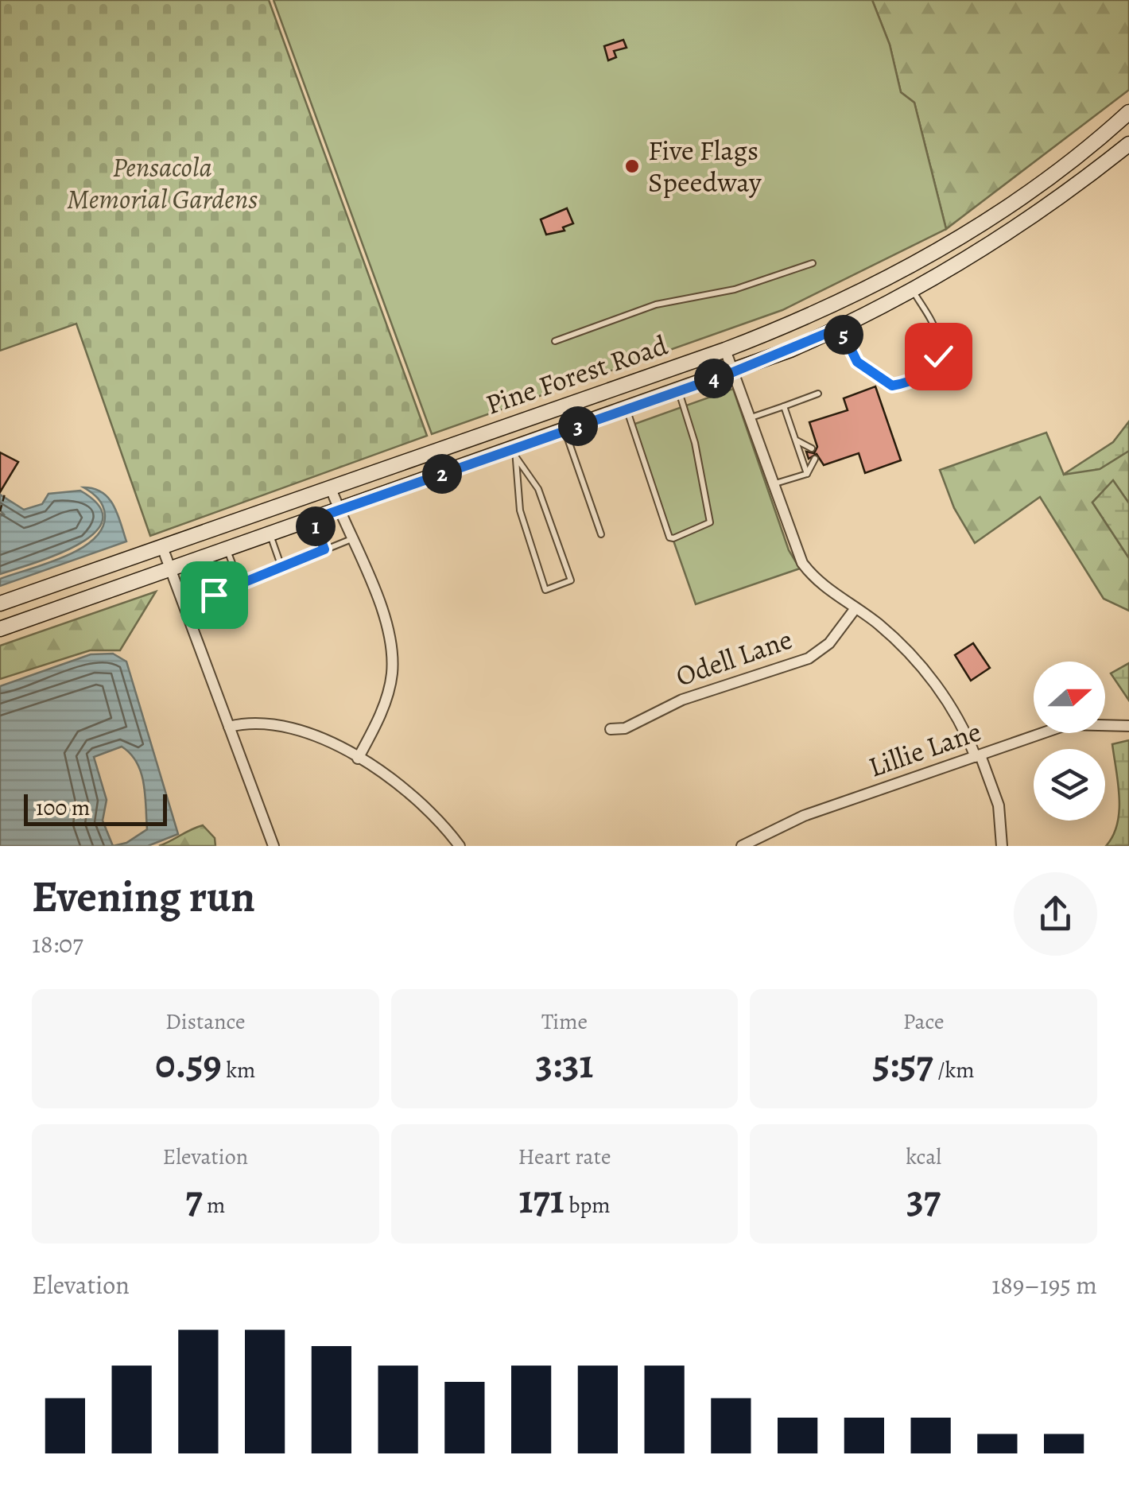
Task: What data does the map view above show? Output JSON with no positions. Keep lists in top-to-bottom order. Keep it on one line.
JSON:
{"streets":{"main road":["Pine Forest Road"],"street":["Odell Lane","Lillie Lane"]},"parks":["Pensacola Memorial Gardens"],"places":["Five Flags Speedway"],"scale_bar":"100 m","north":"right","page":{"pins":["5","4","3","2","1"],"scale":"100 m","heading":["Evening run","18:07"],"stats":[["Distance","0.59 km"],["Time","3:31"],["Pace","5:57 /km"],["Elevation","7 m"],["Heart rate","171 bpm"],["kcal","37"]],"chart":["Elevation","189–195 m"]}}
